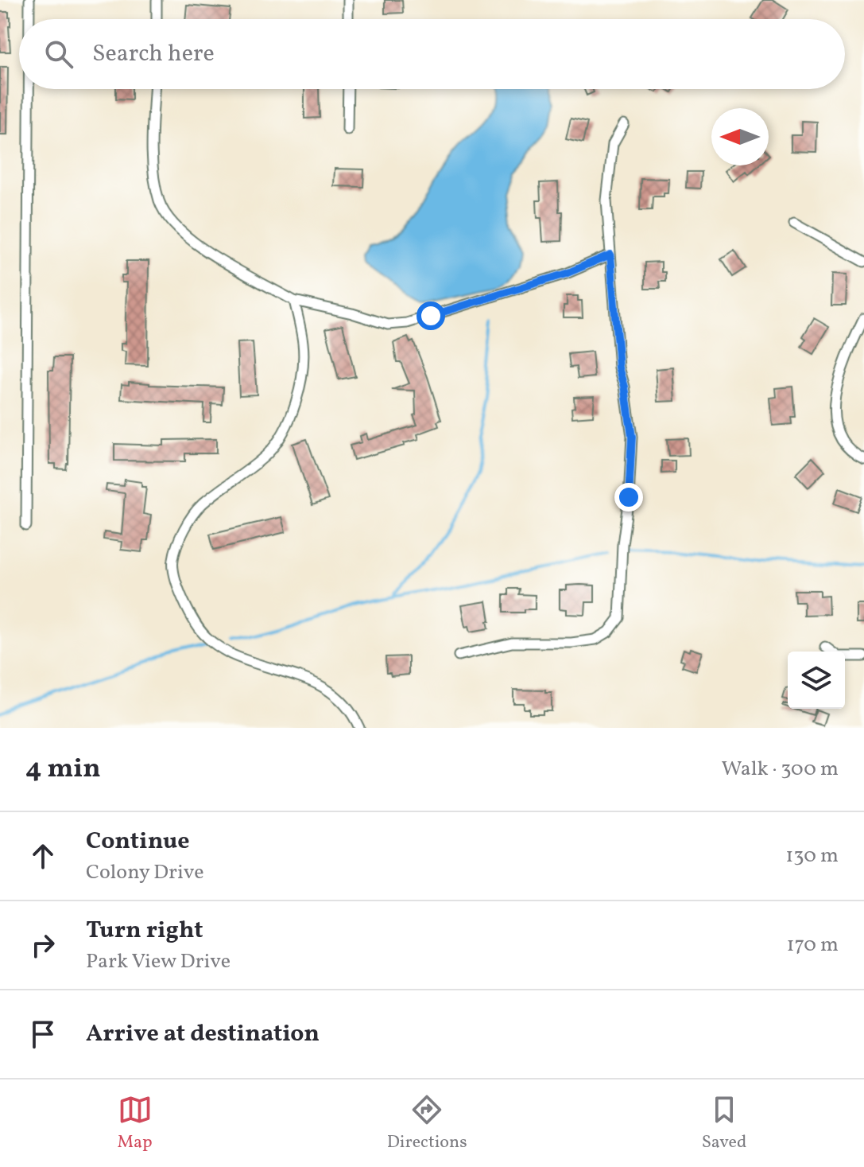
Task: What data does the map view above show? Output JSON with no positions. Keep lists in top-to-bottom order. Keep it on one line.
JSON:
{"north":"left","page":{"search":"Search here","heading":["4 min","Walk · 300 m"],"list":[["Continue","Colony Drive","130 m"],["Turn right","Park View Drive","170 m"],"Arrive at destination"],"nav":["Map","Directions","Saved"]}}
